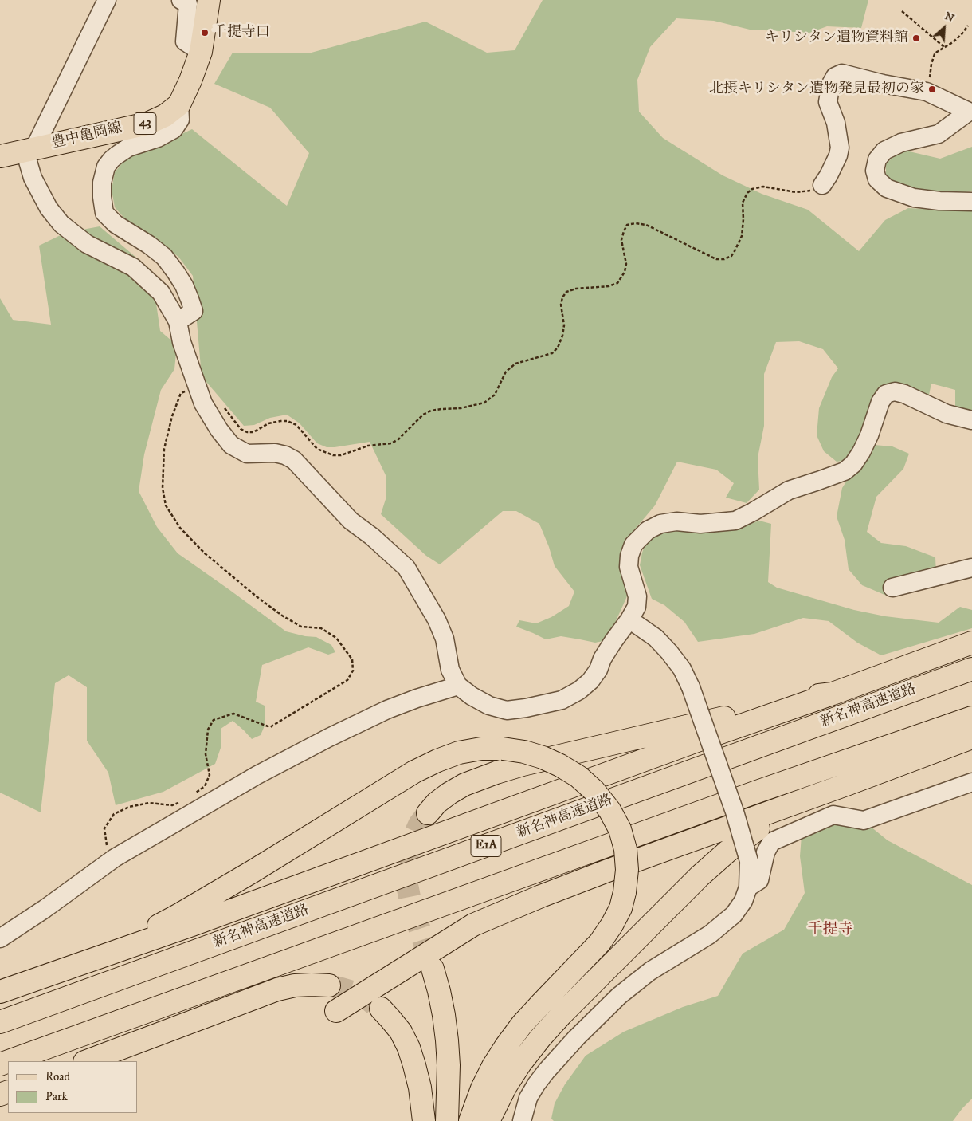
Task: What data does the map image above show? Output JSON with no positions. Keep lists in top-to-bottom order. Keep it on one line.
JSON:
{"streets":{"main road":["43","豊中亀岡線","新名神高速道路","E1A"]},"districts":["千提寺"],"places":["千提寺口","キリシタン遺物資料館","北摂キリシタン遺物発見最初の家"],"legend":["Road","Park"],"north":"top right"}
